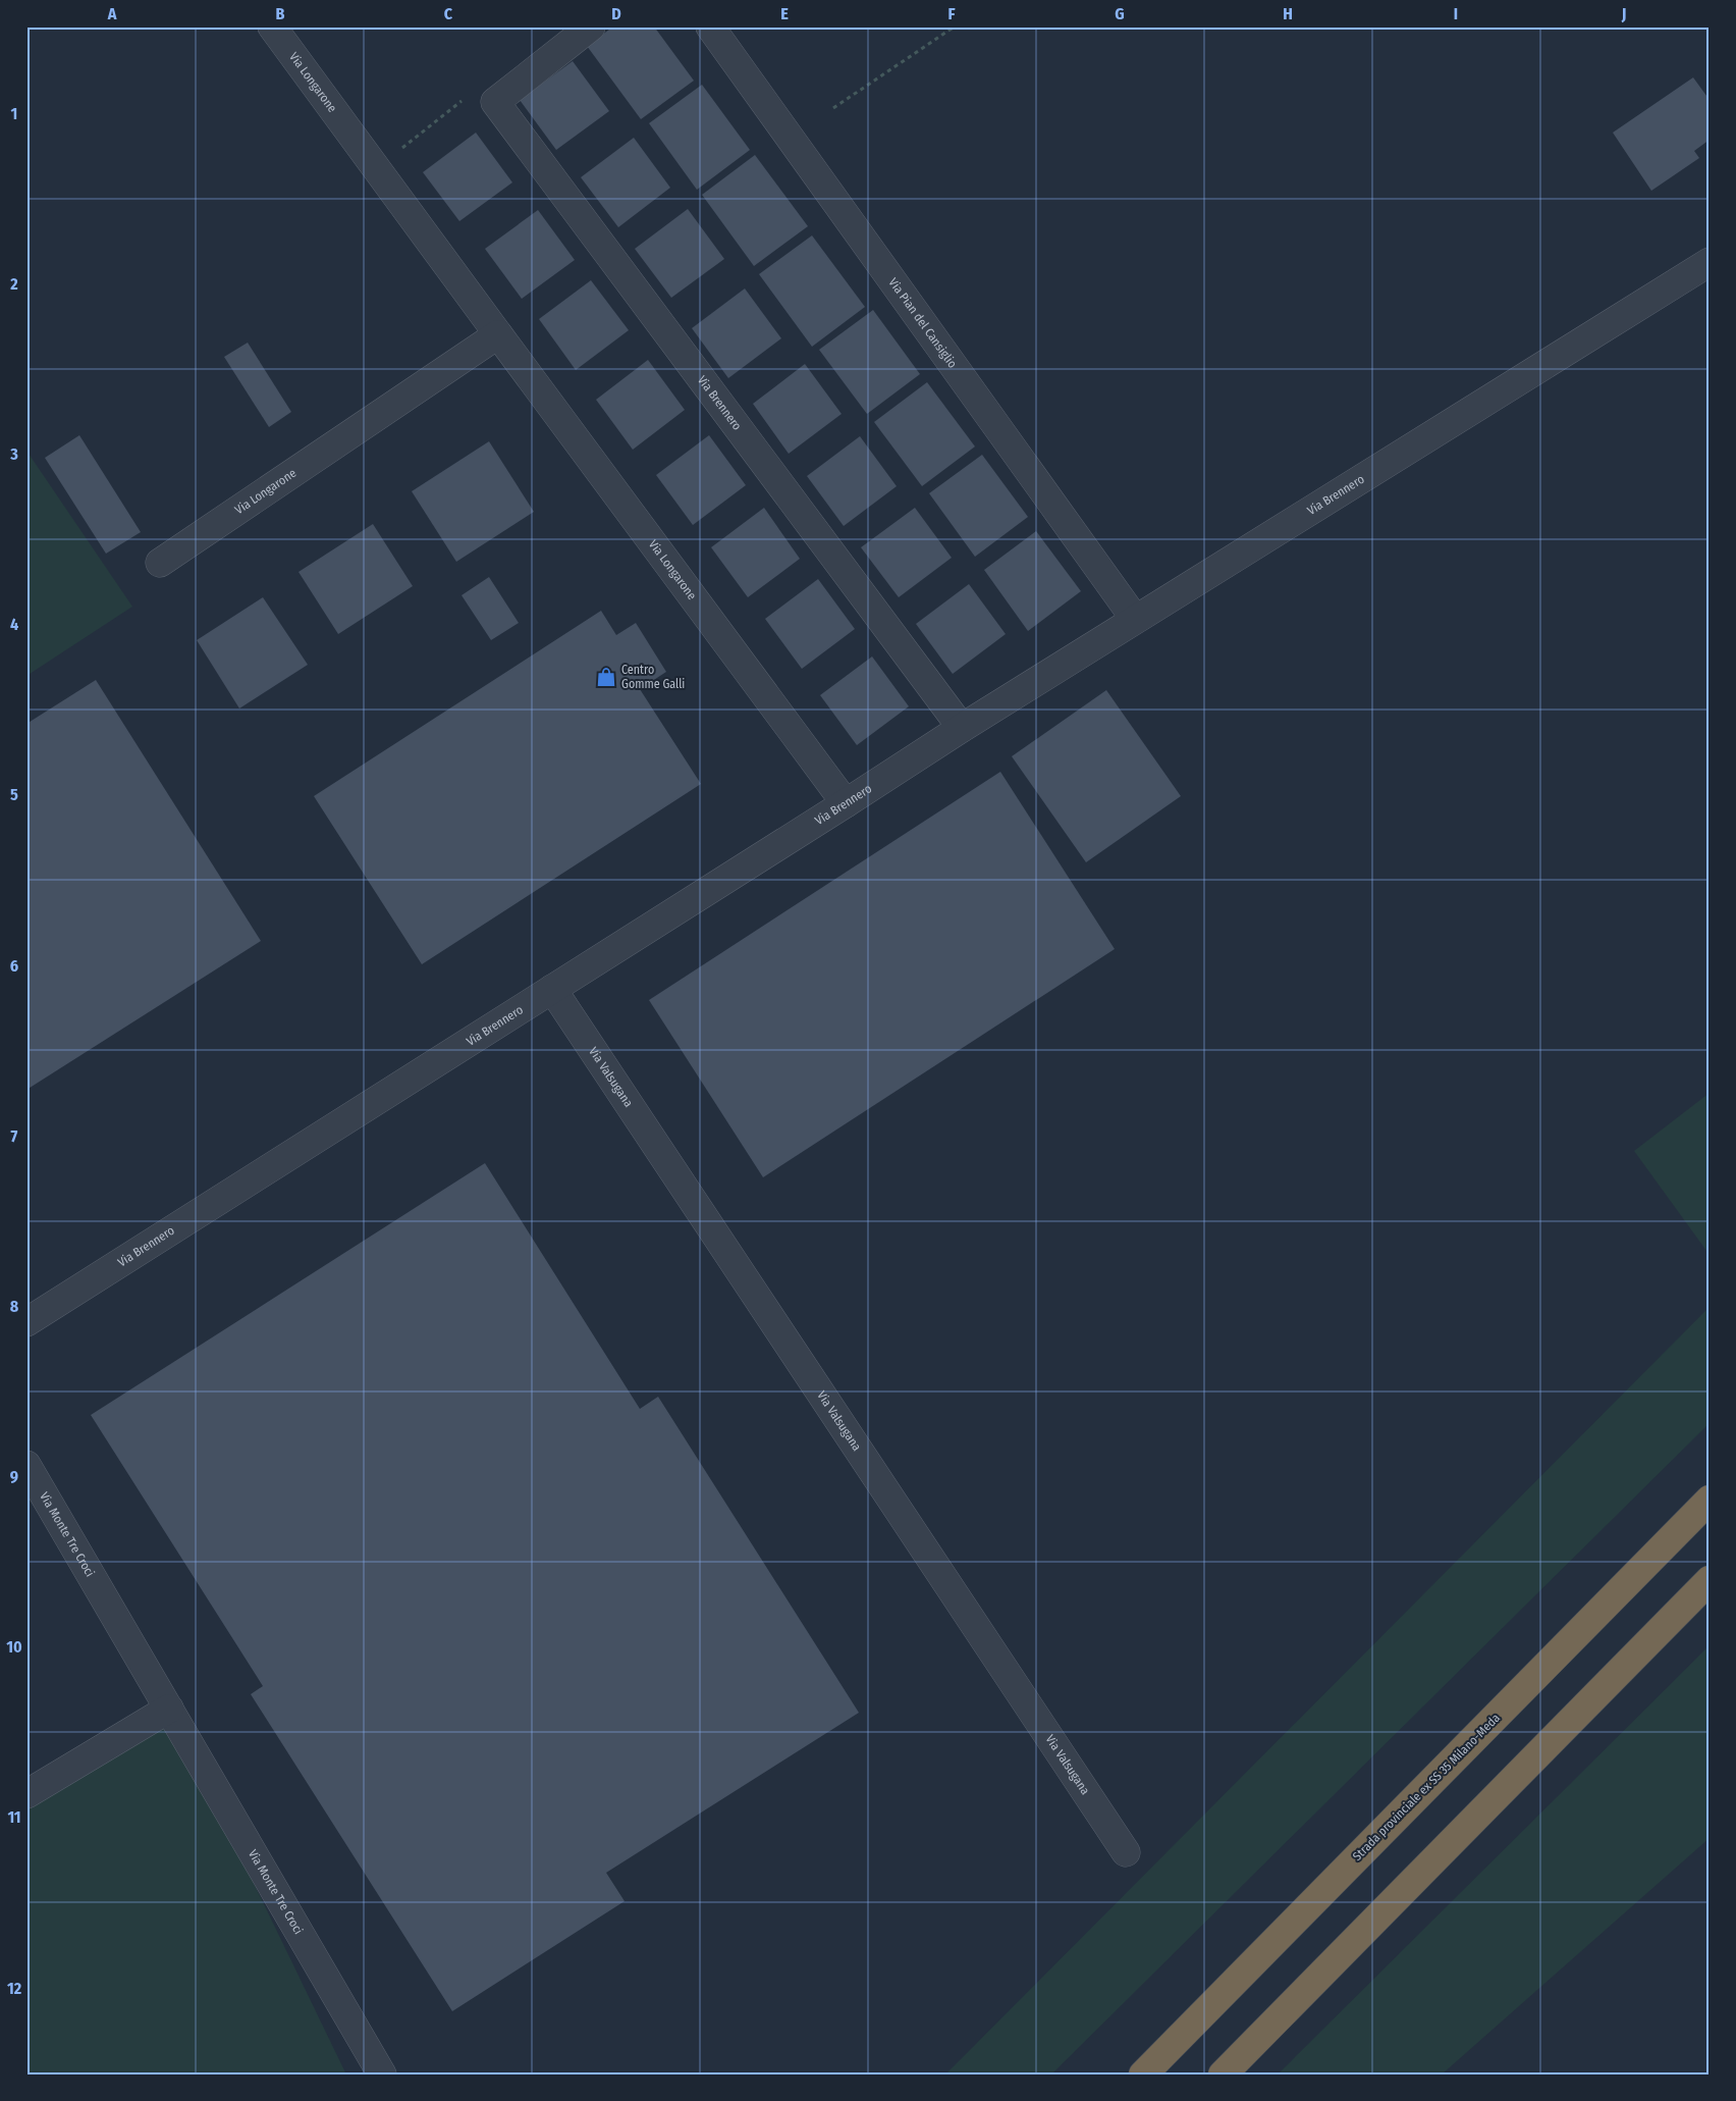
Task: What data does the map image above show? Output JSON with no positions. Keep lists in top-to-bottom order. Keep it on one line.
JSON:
{"streets":{"highway":["Strada provinciale ex SS 35 Milano-Meda"],"street":["Via Longarone","Via Pian del Cansiglio","Via Brennero","Via Valsugana","Via Monte Tre Croci"]},"crossings":[["Via Longarone","Via Brennero"],["Via Pian del Cansiglio","Via Brennero"],["Via Brennero","Via Valsugana"]],"places":{"shop":["Centro Gomme Galli"]},"grid":{"columns":["A","B","C","D","E","F","G","H","I","J"],"rows":["1","2","3","4","5","6","7","8","9","10","11","12"]}}
